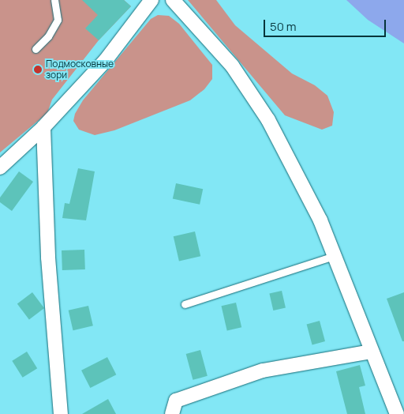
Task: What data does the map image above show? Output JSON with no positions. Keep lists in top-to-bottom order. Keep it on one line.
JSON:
{"places":["Подмосковные зори"],"scale_bar":"50 m"}
